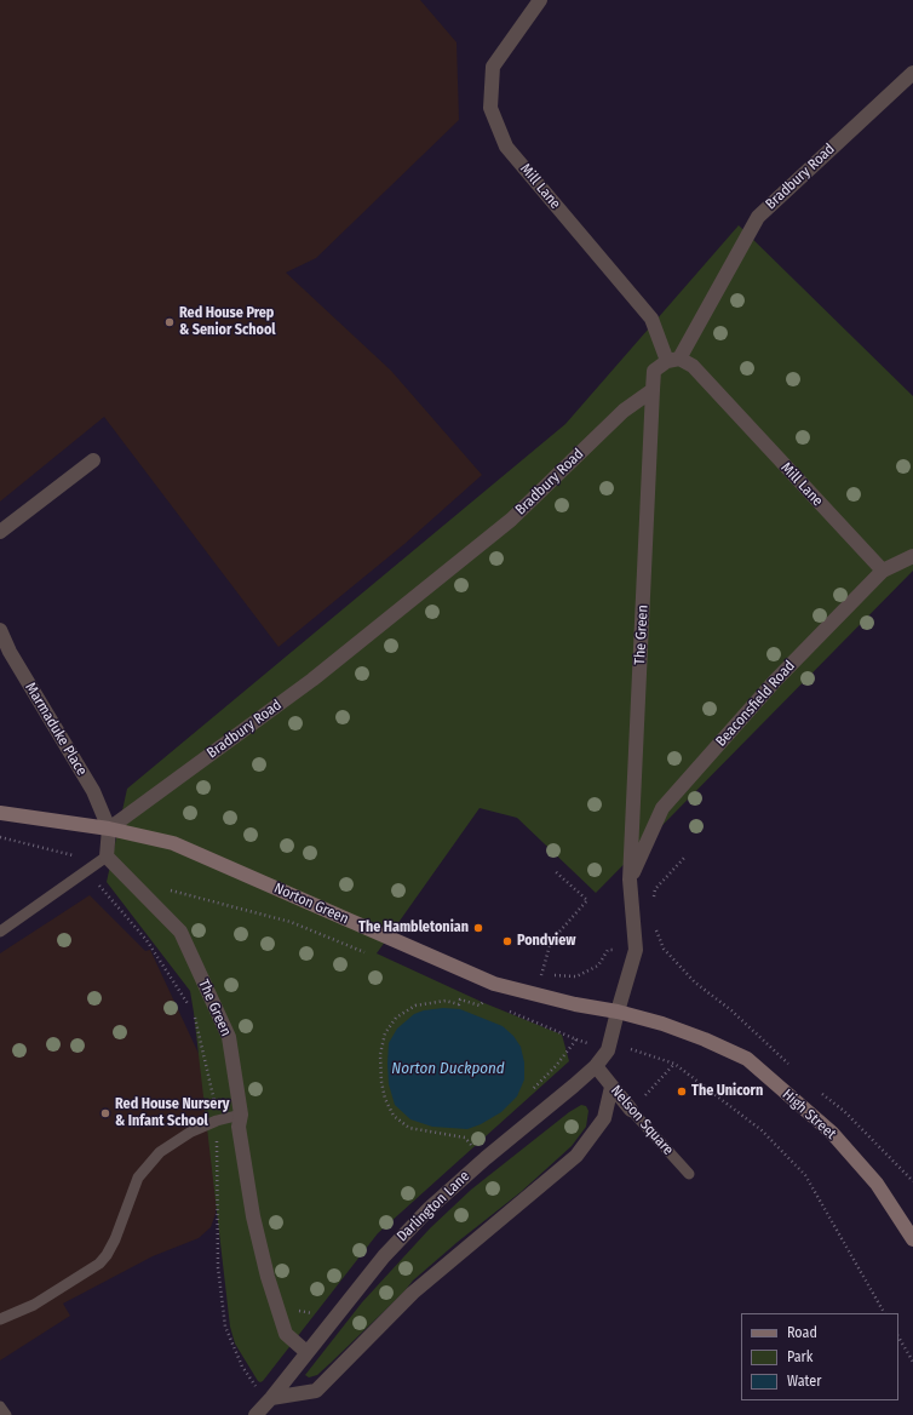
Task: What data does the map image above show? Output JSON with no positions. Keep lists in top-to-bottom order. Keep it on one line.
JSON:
{"streets":{"main road":["Norton Green","High Street"],"street":["Bradbury Road","Mill Lane","The Green","Beaconsfield Road","Marmaduke Place","Nelson Square","Darlington Lane"]},"crossings":[["Bradbury Road","Mill Lane"],["Bradbury Road","The Green"],["Bradbury Road","Marmaduke Place"],["Bradbury Road","Norton Green"],["Mill Lane","Beaconsfield Road"],["The Green","Beaconsfield Road"],["The Green","Darlington Lane"],["Marmaduke Place","Norton Green"],["Norton Green","High Street"],["Norton Green","Darlington Lane"],["High Street","Darlington Lane"],["Nelson Square","Darlington Lane"]],"water":["Norton Duckpond"],"places":["Red House Prep & Senior School","The Hambletonian","Pondview","The Unicorn","Red House Nursery & Infant School"],"legend":["Road","Park","Water"]}
